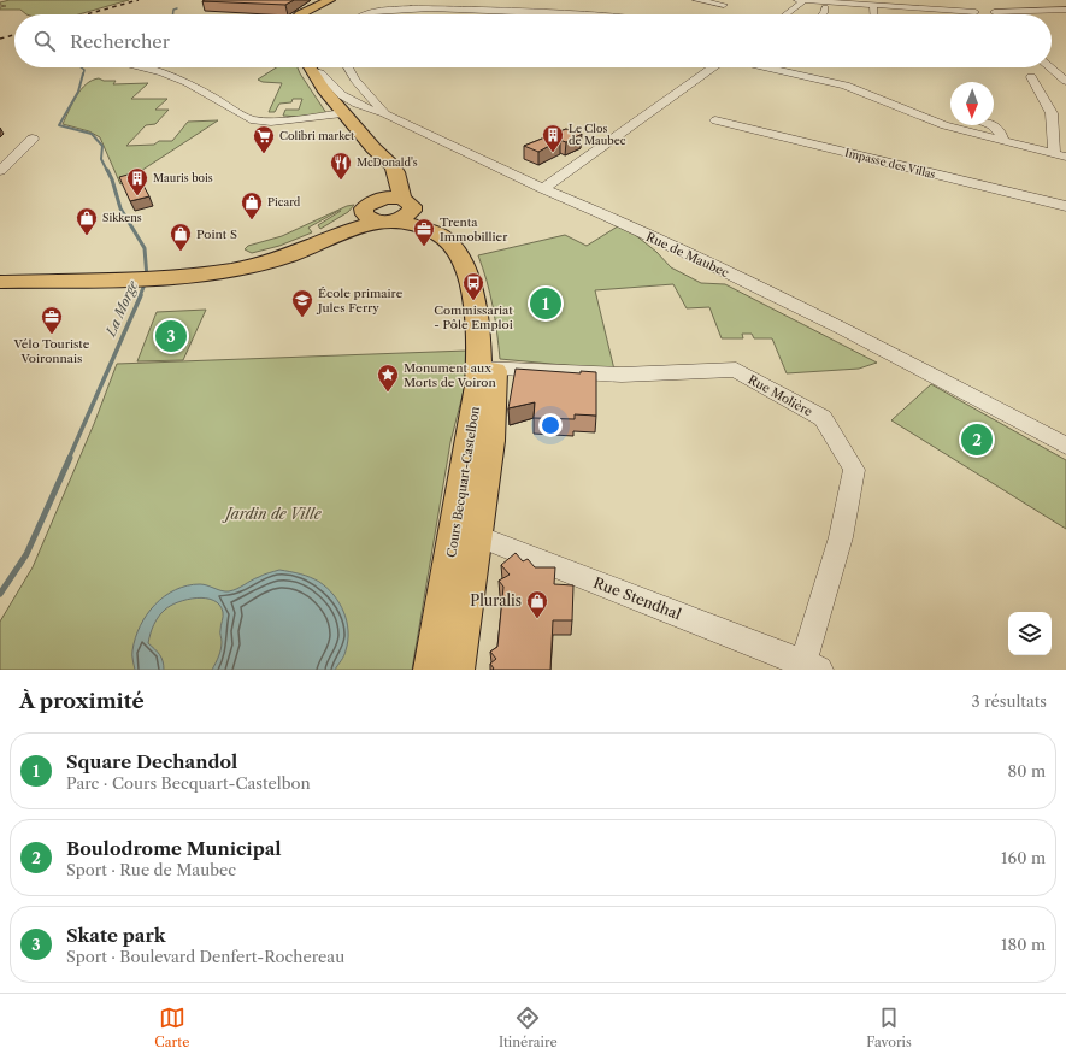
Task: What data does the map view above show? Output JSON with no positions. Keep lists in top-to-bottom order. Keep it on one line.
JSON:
{"streets":{"main road":["Cours Becquart-Castelbon"],"street":["Impasse des Villas","Rue de Maubec","Rue Molière","Rue Stendhal"]},"crossings":[["Rue Molière","Cours Becquart-Castelbon"],["Rue Molière","Rue Stendhal"],["Cours Becquart-Castelbon","Rue Stendhal"]],"water":["La Morge"],"parks":["Jardin de Ville"],"places":{"building":["Le Clos de Maubec","Mauris bois"],"supermarket":["Colibri market"],"restaurant":["McDonald's"],"shop":["Picard","Sikkens","Point S","Pluralis"],"office":["Trenta Immobillier","Vélo Touriste Voironnais"],"bus stop":["Commissariat - Pôle Emploi"],"school or university":["École primaire Jules Ferry"],"place":["Monument aux Morts de Voiron"]},"north":"bottom","page":{"search":"Rechercher","pins":["1","3","2"],"heading":["À proximité","3 résultats"],"list":[{"mark":"1","name":"Square Dechandol","note":"Parc · Cours Becquart-Castelbon","value":"80 m"},{"mark":"2","name":"Boulodrome Municipal","note":"Sport · Rue de Maubec","value":"160 m"},{"mark":"3","name":"Skate park","note":"Sport · Boulevard Denfert-Rochereau","value":"180 m"}],"nav":["Carte","Itinéraire","Favoris"]}}
